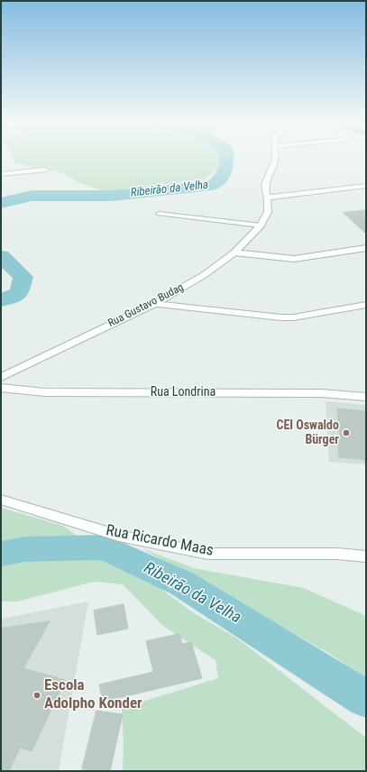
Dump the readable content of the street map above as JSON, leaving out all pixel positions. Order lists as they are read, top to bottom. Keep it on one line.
{"streets":{"street":["Rua Gustavo Budag","Rua Londrina","Rua Ricardo Maas"]},"water":["Ribeirão da Velha"],"places":["CEI Oswaldo Bürger","Escola Adolpho Konder"]}
